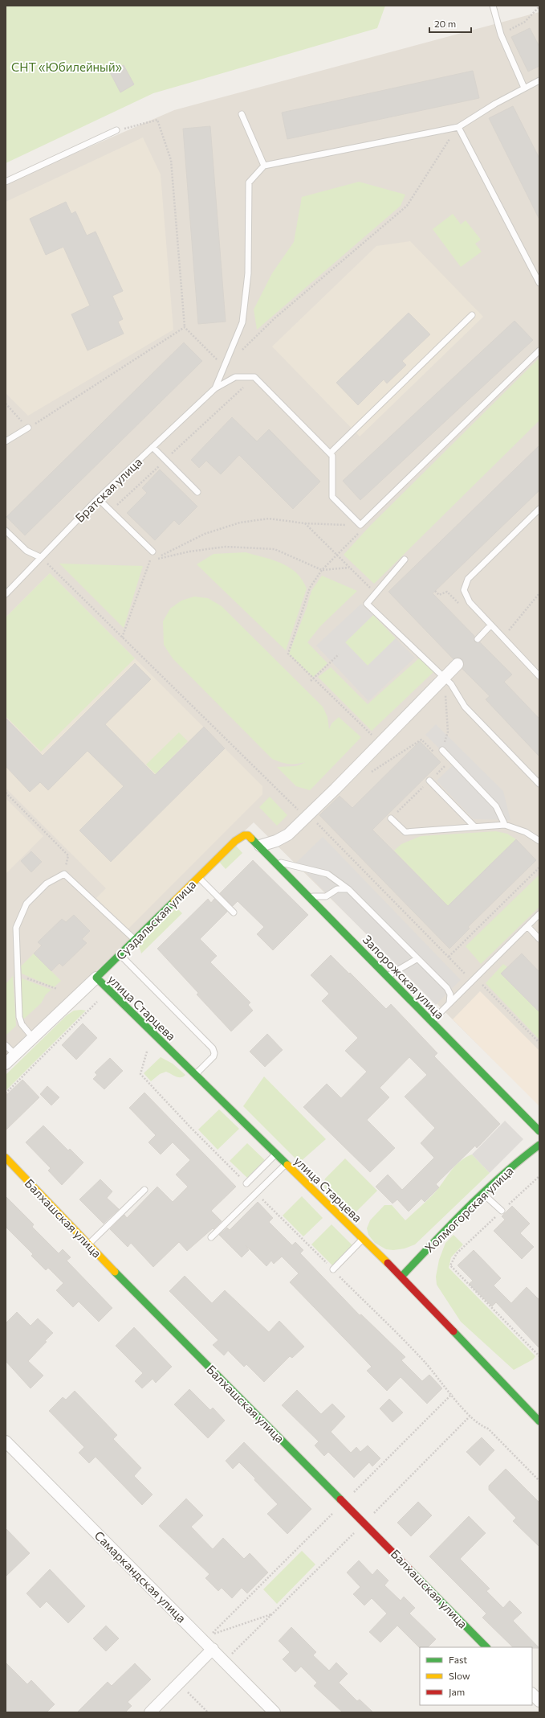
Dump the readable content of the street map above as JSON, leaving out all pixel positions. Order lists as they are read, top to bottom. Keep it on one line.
{"streets":{"street":["Суздальская улица","Запорожская улица","улица Старцева","Холмогорская улица","Балхашская улица","Самаркандская улица"],"lane":["Братская улица"]},"crossings":[["Суздальская улица","Запорожская улица"],["Суздальская улица","улица Старцева"],["улица Старцева","Холмогорская улица"]],"parks":["СНТ «Юбилейный»"],"legend":["Fast","Slow","Jam"],"scale_bar":"20 m"}
